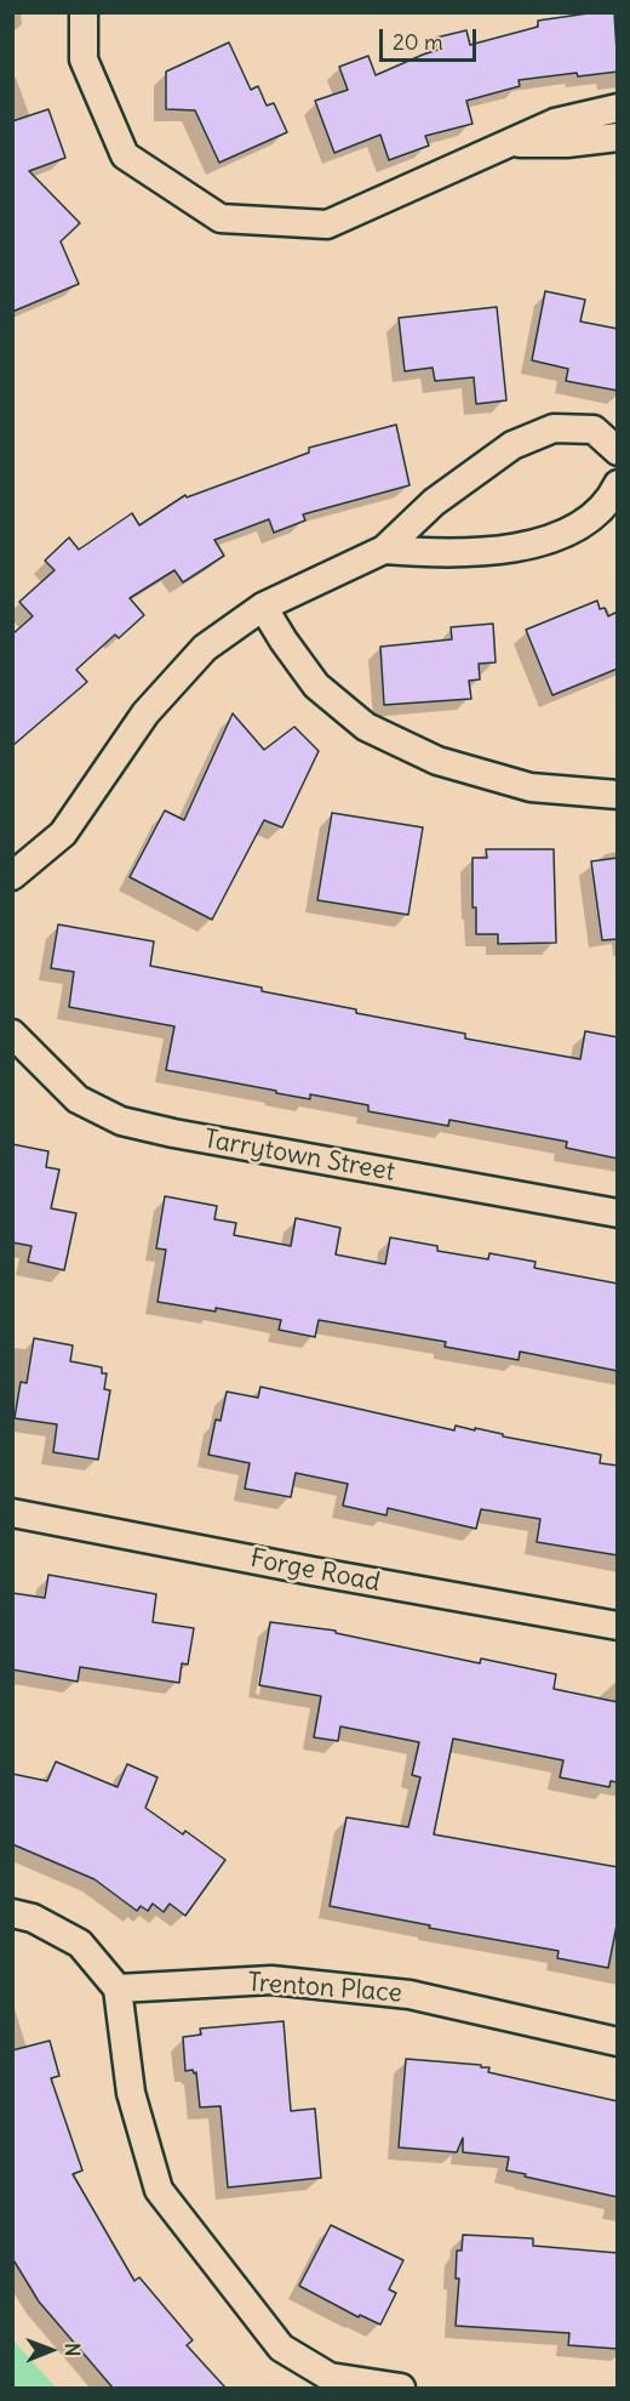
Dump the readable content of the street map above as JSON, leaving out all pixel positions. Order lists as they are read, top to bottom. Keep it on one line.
{"streets":{"street":["Tarrytown Street","Forge Road","Trenton Place"]},"scale_bar":"20 m","north":"right"}
